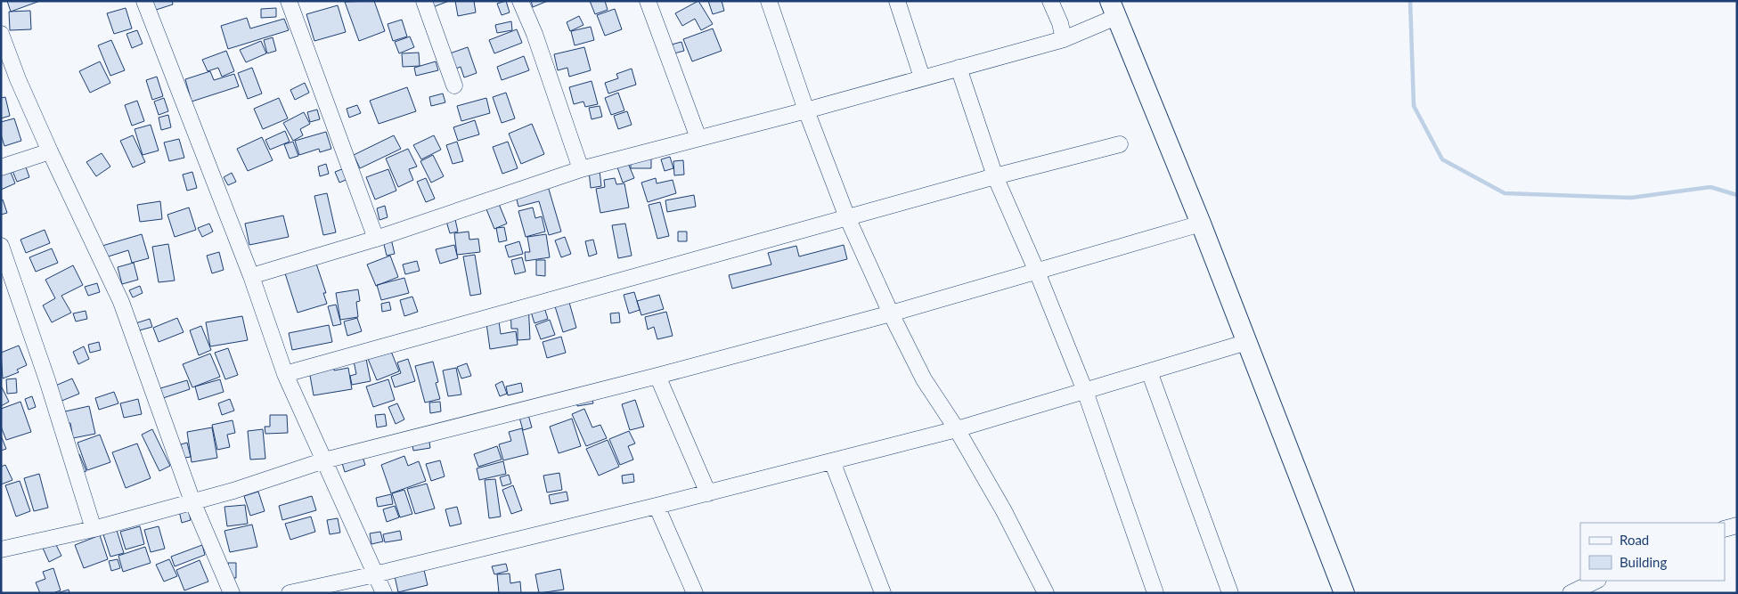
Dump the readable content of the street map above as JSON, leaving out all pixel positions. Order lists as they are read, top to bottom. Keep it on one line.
{"legend":["Road","Building"]}
